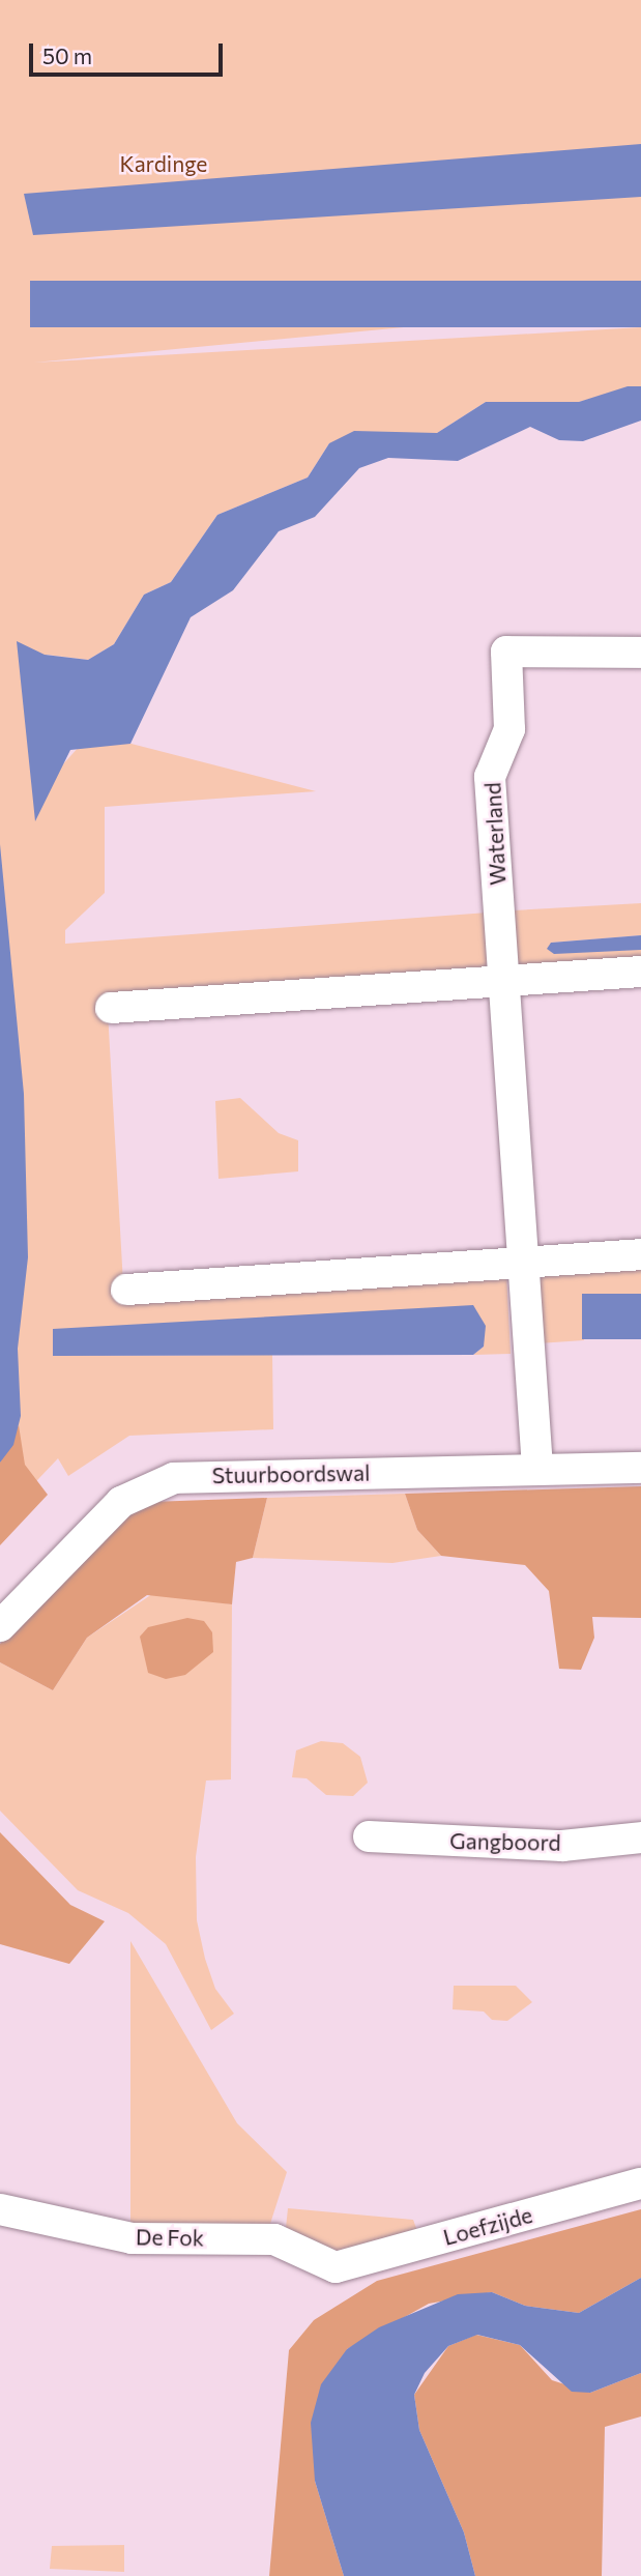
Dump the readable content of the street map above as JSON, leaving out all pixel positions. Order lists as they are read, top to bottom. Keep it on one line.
{"streets":{"street":["Waterland","Stuurboordswal","Gangboord","Loefzijde","De Fok"]},"crossings":[["Waterland","Stuurboordswal"],["Loefzijde","De Fok"]],"parks":["Kardinge"],"scale_bar":"50 m"}
